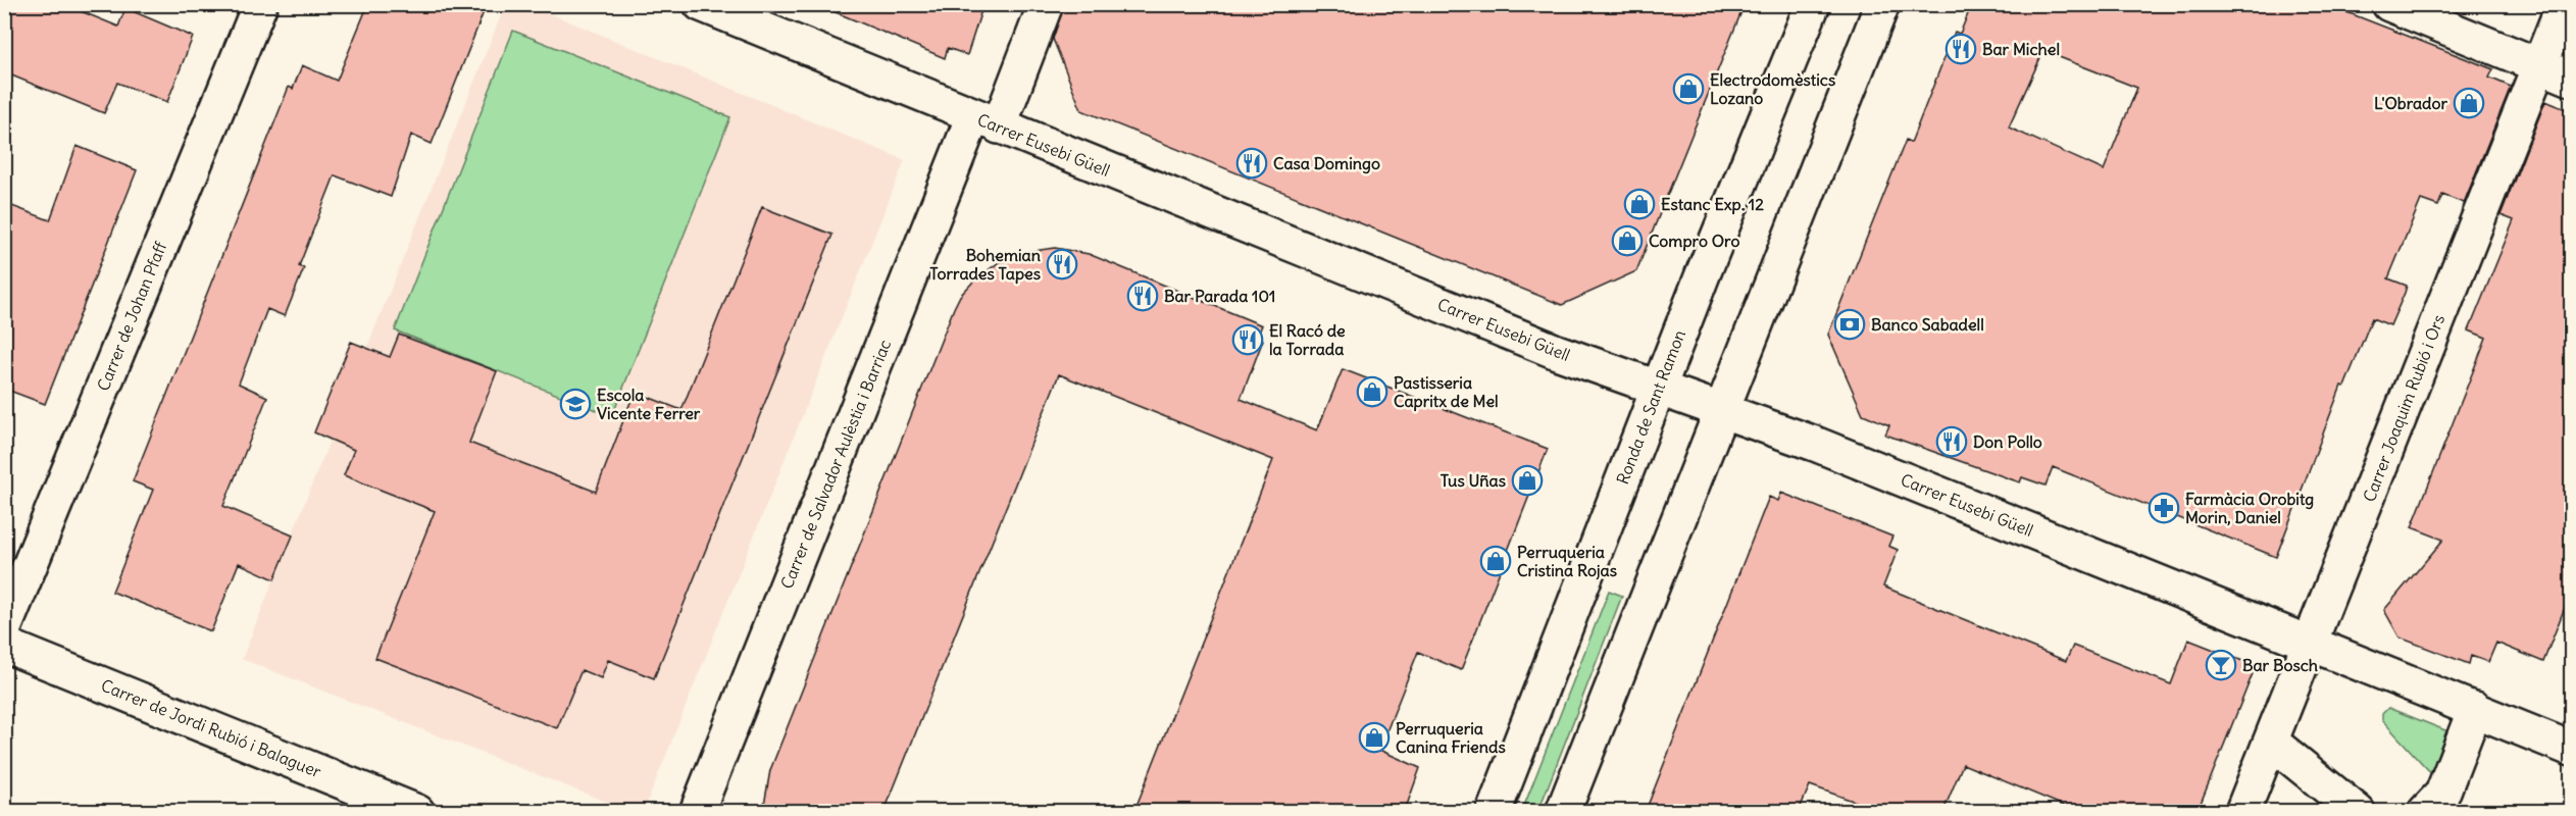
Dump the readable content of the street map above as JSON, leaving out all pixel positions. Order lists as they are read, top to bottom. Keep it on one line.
{"streets":{"street":["Carrer Eusebi Güell","Carrer de Johan Pfaff","Ronda de Sant Ramon","Carrer Joaquim Rubió i Ors","Carrer de Salvador Aulèstia i Barriac","Carrer de Jordi Rubió i Balaguer"]},"crossings":[["Carrer Eusebi Güell","Ronda de Sant Ramon"],["Carrer Eusebi Güell","Carrer Joaquim Rubió i Ors"],["Carrer Eusebi Güell","Carrer de Salvador Aulèstia i Barriac"]],"places":{"restaurant":["Bar Michel","Casa Domingo","Bohemian Torrades Tapes","Bar Parada 101","El Racó de la Torrada","Don Pollo"],"shop":["Electrodomèstics Lozano","L'Obrador","Estanc Exp. 12","Compro Oro","Pastisseria Capritx de Mel","Tus Uñas","Perruqueria Cristina Rojas","Perruqueria Canina Friends"],"bank":["Banco Sabadell"],"school or university":["Escola Vicente Ferrer"],"pharmacy":["Farmàcia Orobitg Morin, Daniel"],"bar":["Bar Bosch"]}}
